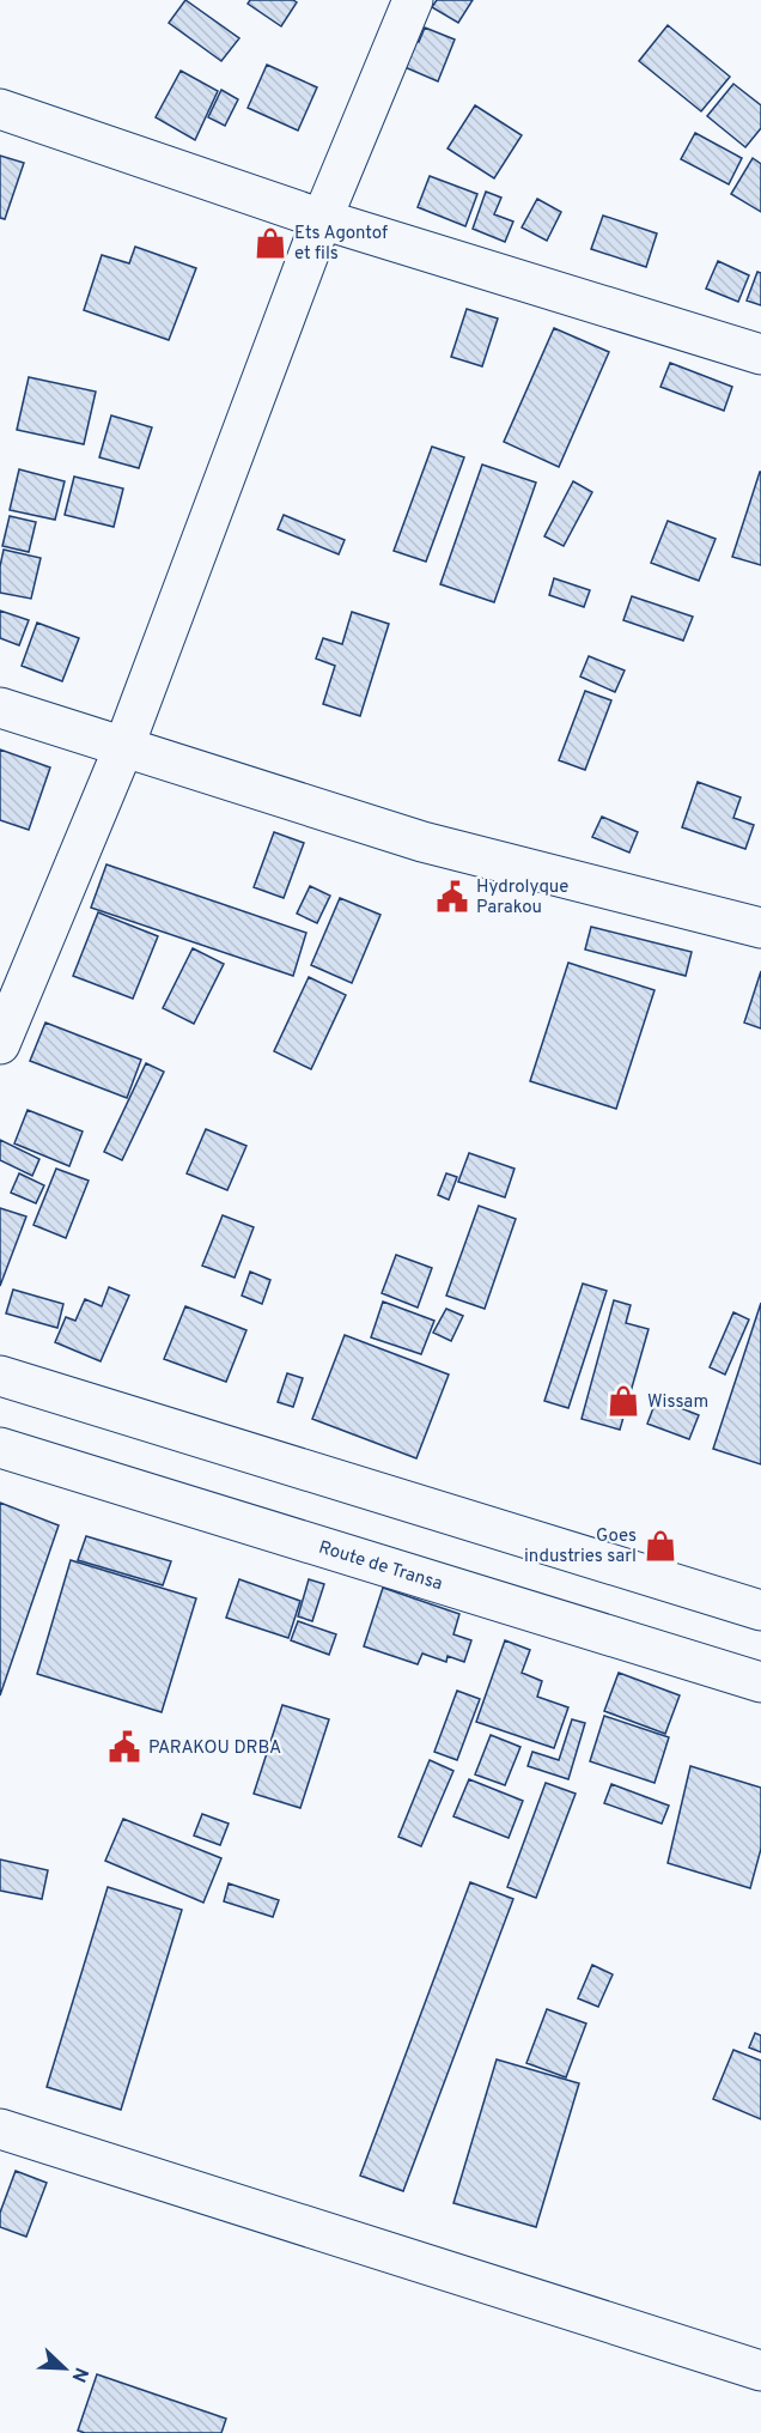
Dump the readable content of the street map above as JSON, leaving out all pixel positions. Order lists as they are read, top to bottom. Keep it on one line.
{"streets":{"street":["Route de Transa"]},"places":{"shop":["Ets Agontof et fils","Wissam","Goes industries sarl"],"public building":["Hydrolyque Parakou","PARAKOU DRBA"]},"north":"bottom right"}
